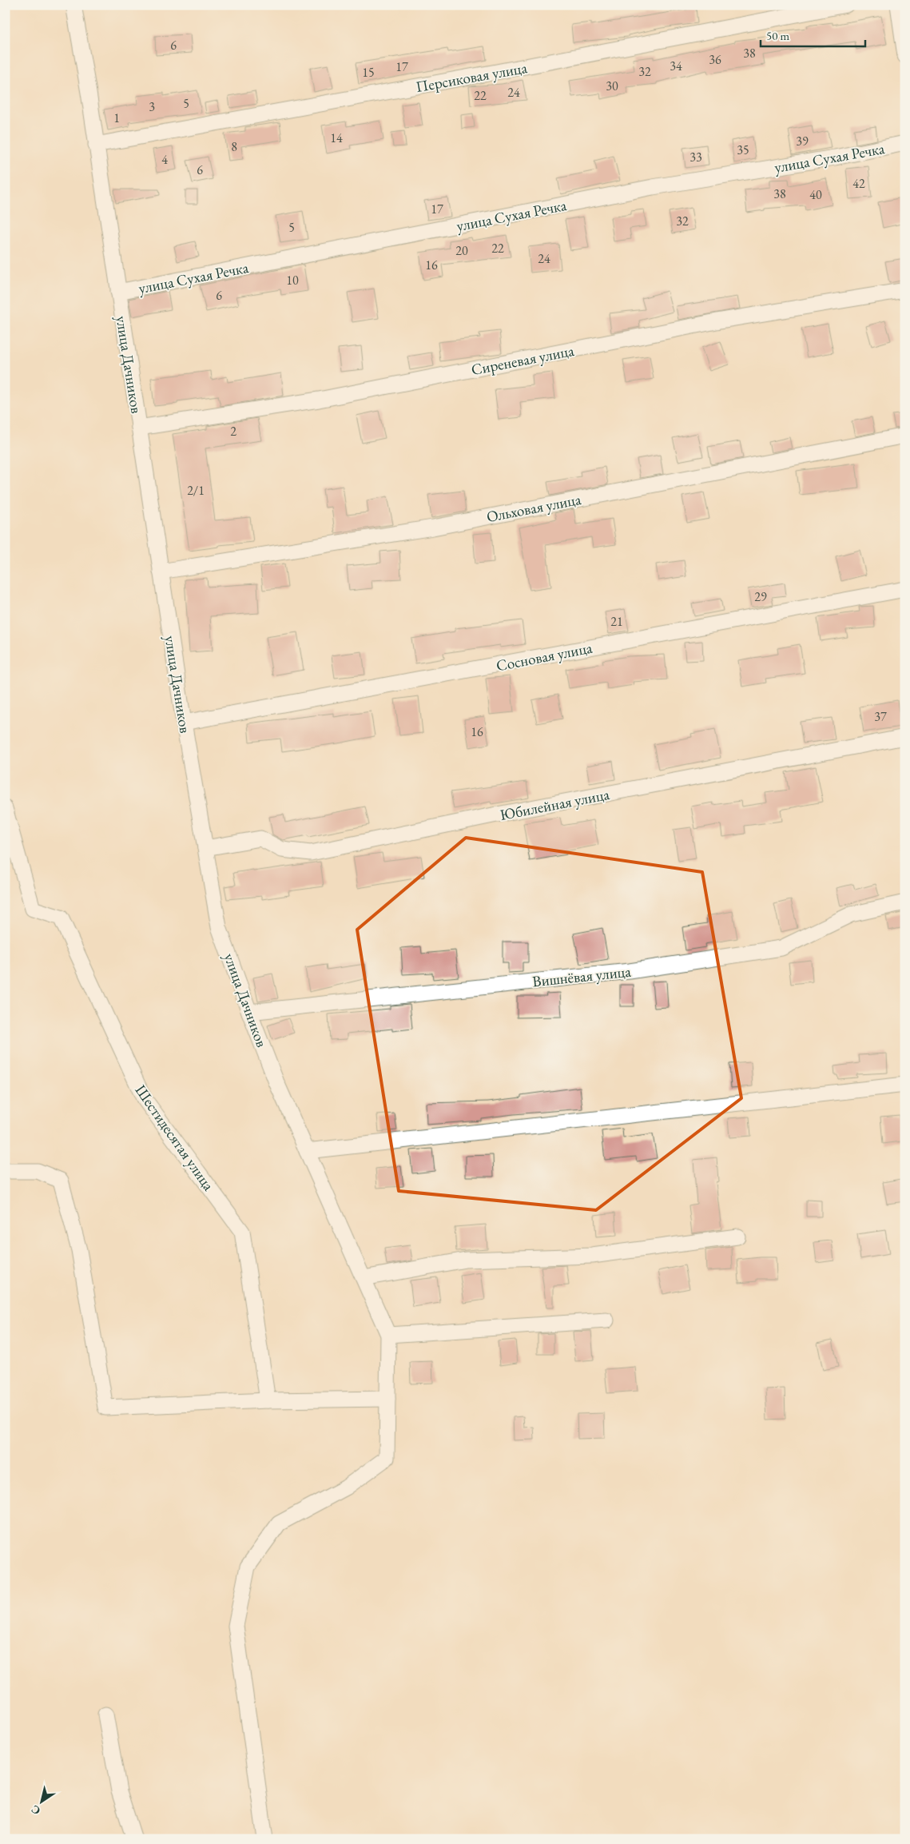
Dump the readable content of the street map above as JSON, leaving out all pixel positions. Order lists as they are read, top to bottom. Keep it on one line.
{"streets":{"street":["Персиковая улица","улица Сухая Речка","Сиреневая улица","улица Дачников","Ольховая улица","Сосновая улица","Юбилейная улица","Вишнёвая улица","Шестидесятая улица"]},"crossings":[["Персиковая улица","улица Дачников"],["улица Сухая Речка","улица Дачников"],["Сиреневая улица","улица Дачников"],["улица Дачников","Ольховая улица"],["улица Дачников","Сосновая улица"],["улица Дачников","Юбилейная улица"],["улица Дачников","Вишнёвая улица"]],"house_numbers":["6","38","36","34","17","32","15","30","24","22","5","3","1","14","39","8","35","33","4","6","42","38","40","17","32","5","22","20","24","16","10","6","2","2/1","29","21","37","16"],"scale_bar":"50 m","north":"bottom left"}
